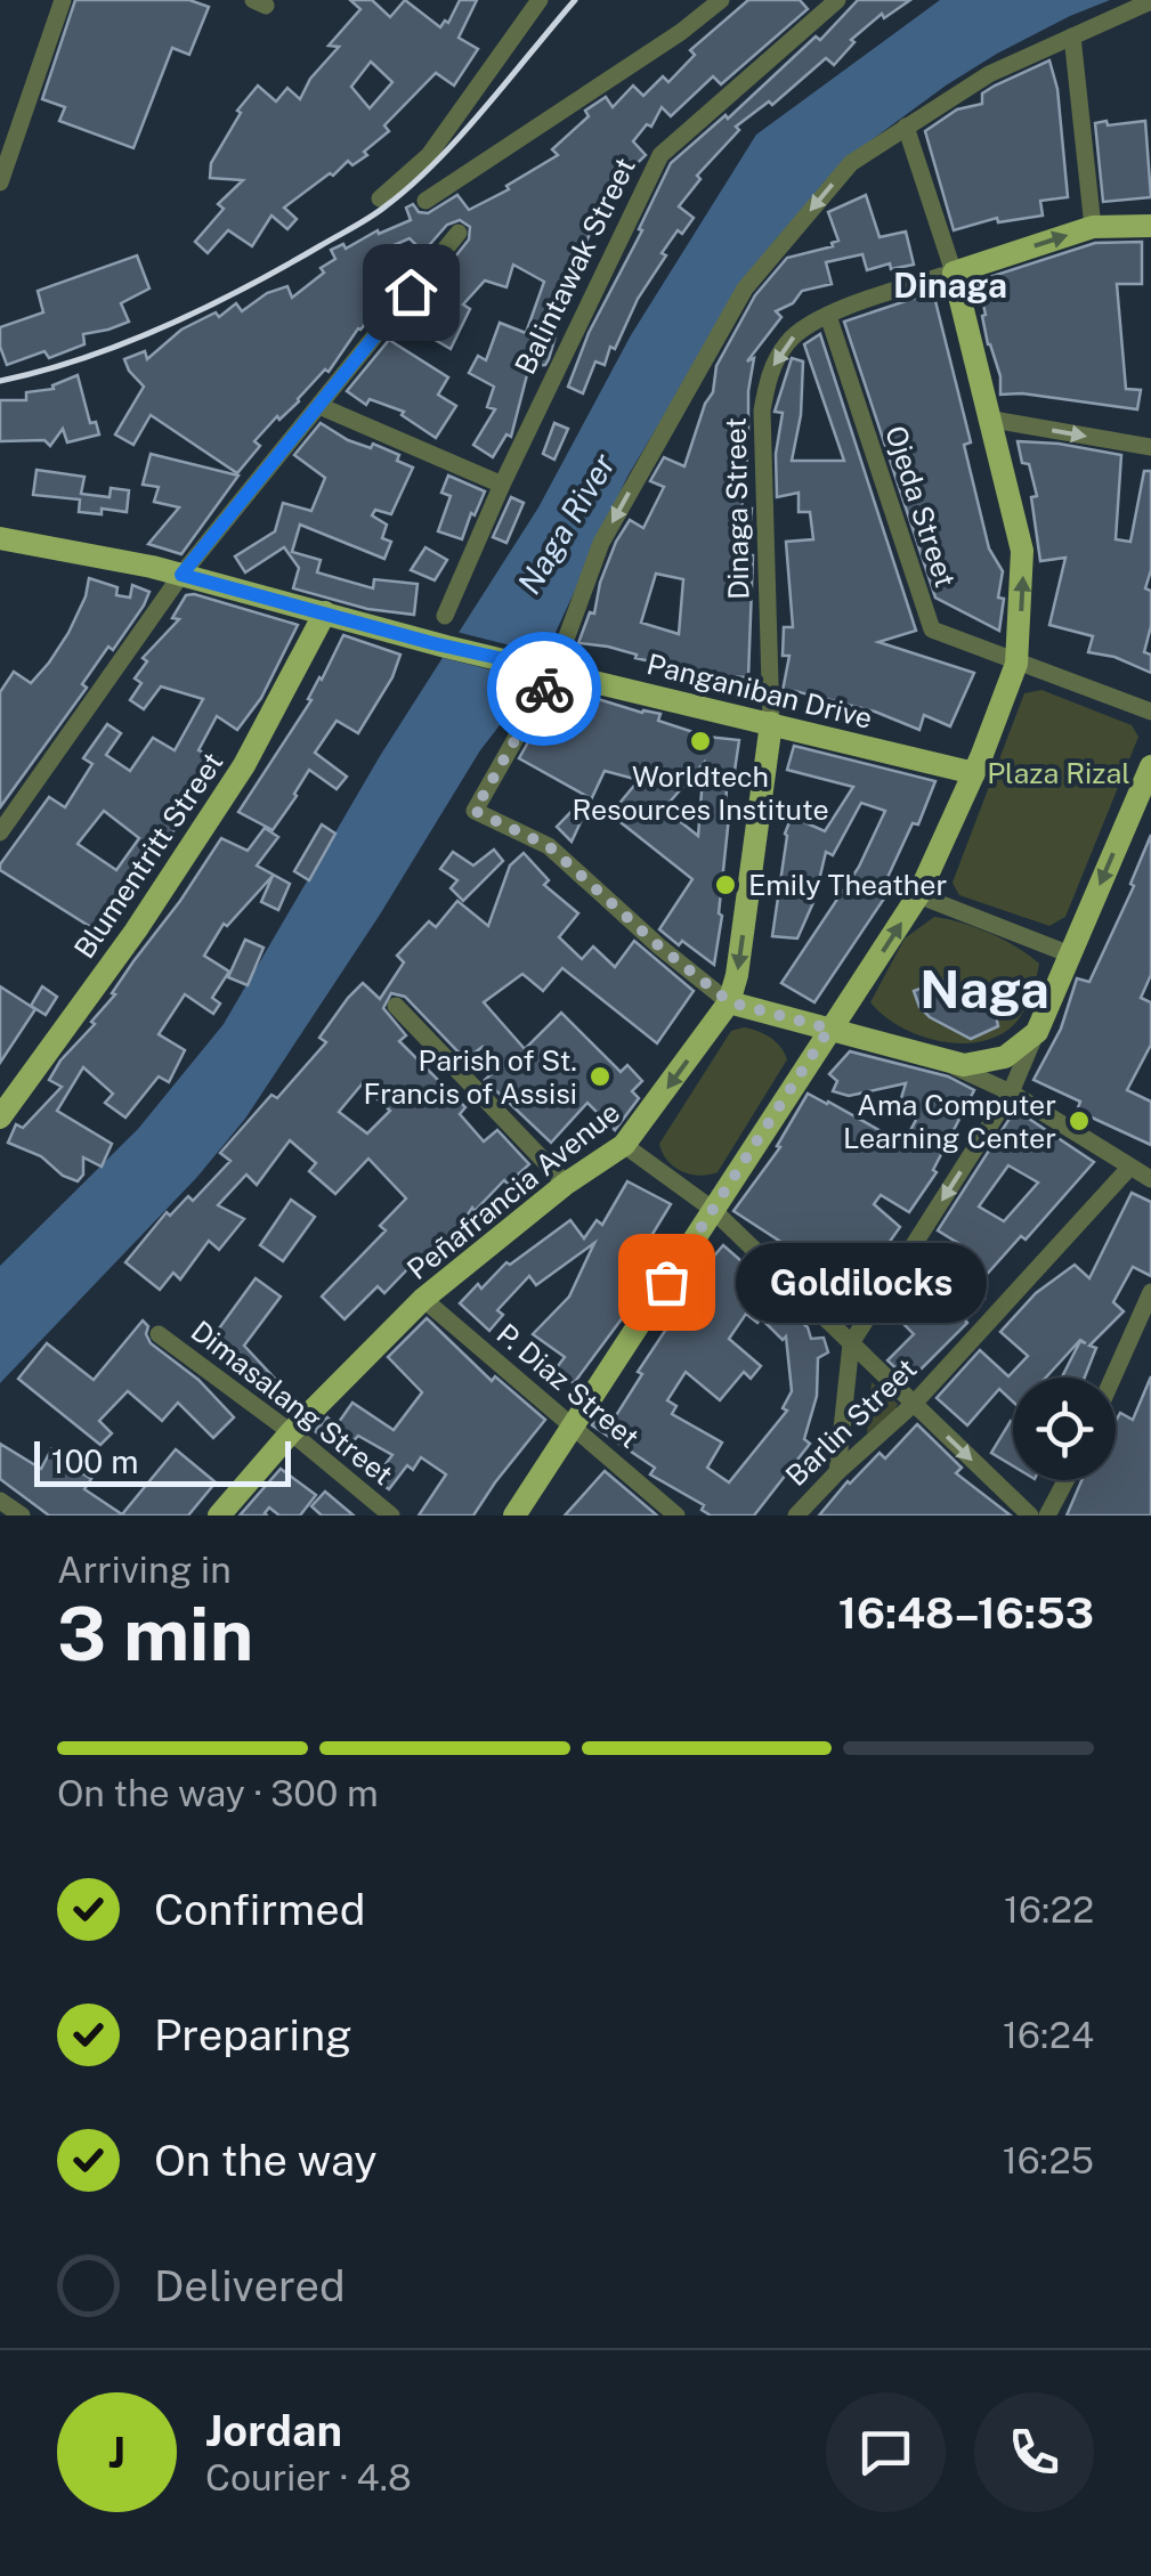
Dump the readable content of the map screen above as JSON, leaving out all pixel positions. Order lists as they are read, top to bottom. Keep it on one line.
{"streets":{"main road":["Panganiban Drive","Blumentritt Street","Peñafrancia Avenue"],"street":["Balintawak Street","Ojeda Street","Dinaga Street","P. Diaz Street","Dimasalang Street","Barlin Street"]},"crossings":[["Ojeda Street","Dinaga Street"],["Dinaga Street","Panganiban Drive"],["Dinaga Street","Peñafrancia Avenue"],["Panganiban Drive","Blumentritt Street"],["Panganiban Drive","Peñafrancia Avenue"],["Peñafrancia Avenue","P. Diaz Street"],["Peñafrancia Avenue","Dimasalang Street"]],"one_way":["Dinaga Street"],"districts":["Dinaga","Naga"],"water":["Naga River"],"parks":["Plaza Rizal"],"places":["Worldtech Resources Institute","Emily Theather","Parish of St. Francis of Assisi","Ama Computer Learning Center","Goldilocks"],"scale_bar":"100 m","page":{"bubble":"Goldilocks","scale":"100 m","heading":["3 min","Arriving in","16:48–16:53"],"panel":["Jordan","Courier · 4.8"],"bar":"On the way · 300 m","list":[["Confirmed","16:22"],["Preparing","16:24"],["On the way","16:25"],"Delivered"],"round":"J"}}
